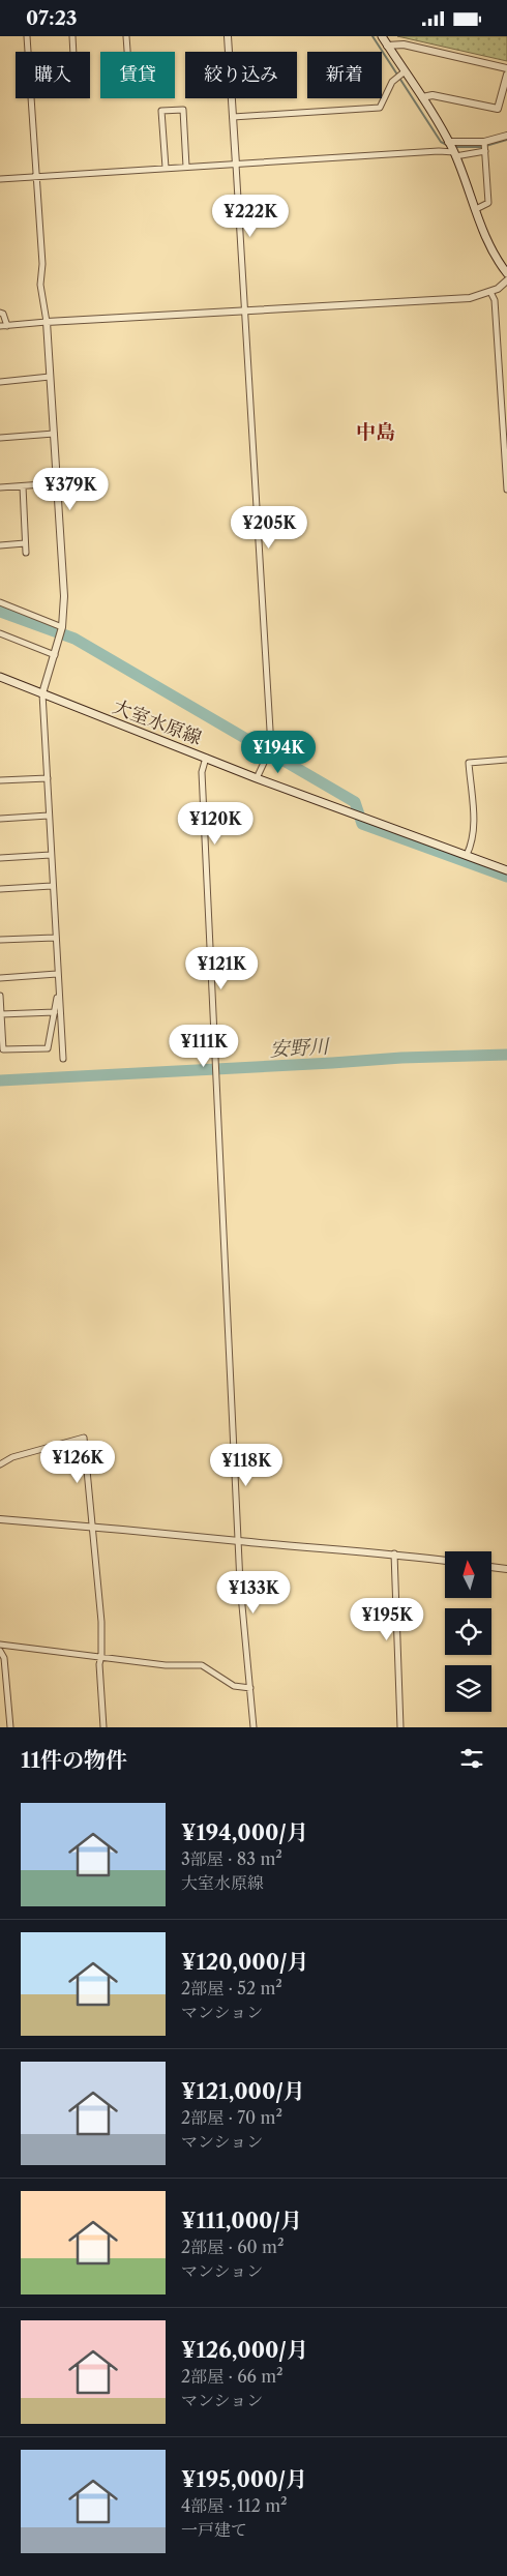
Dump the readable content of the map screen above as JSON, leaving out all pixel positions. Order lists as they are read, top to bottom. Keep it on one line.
{"streets":{"main road":["大室水原線"]},"districts":["中島"],"water":["安野川"],"north":"top","page":{"status":"07:23","chip":["購入","賃貸","絞り込み","新着"],"price":["¥222K","¥379K","¥205K","¥194K","¥120K","¥121K","¥111K","¥126K","¥118K","¥133K","¥195K"],"heading":"11件の物件","list":[{"name":"¥194,000/月","note":"3部屋 · 83 m² · 大室水原線"},{"name":"¥120,000/月","note":"2部屋 · 52 m² · マンション"},{"name":"¥121,000/月","note":"2部屋 · 70 m² · マンション"},{"name":"¥111,000/月","note":"2部屋 · 60 m² · マンション"},{"name":"¥126,000/月","note":"2部屋 · 66 m² · マンション"},{"name":"¥195,000/月","note":"4部屋 · 112 m² · 一戸建て"}]}}
